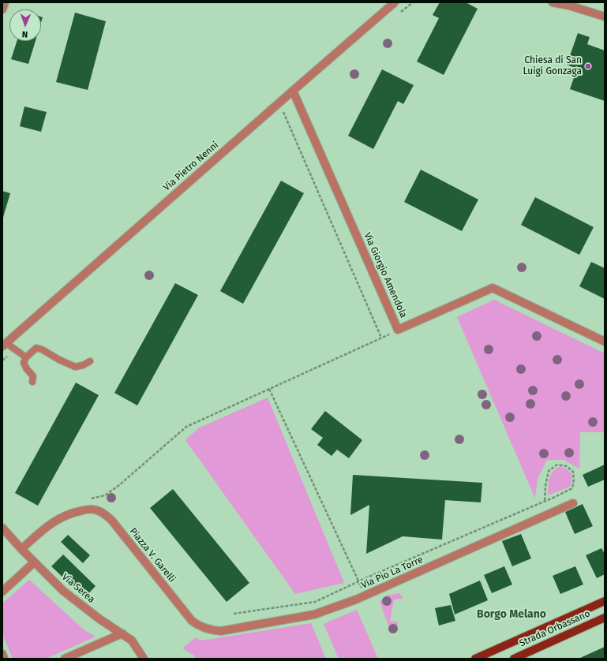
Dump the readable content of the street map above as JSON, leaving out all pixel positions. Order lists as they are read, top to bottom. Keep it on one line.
{"streets":{"main road":["Strada Orbassano"],"street":["Via Pietro Nenni","Via Giorgio Amendola","Piazza V. Garelli","Via Pio La Torre","Via Serea"]},"crossings":[["Via Pietro Nenni","Via Giorgio Amendola"],["Piazza V. Garelli","Via Pio La Torre"],["Piazza V. Garelli","Via Serea"]],"districts":["Borgo Melano"],"places":["Chiesa di San Luigi Gonzaga"],"north":"bottom"}
